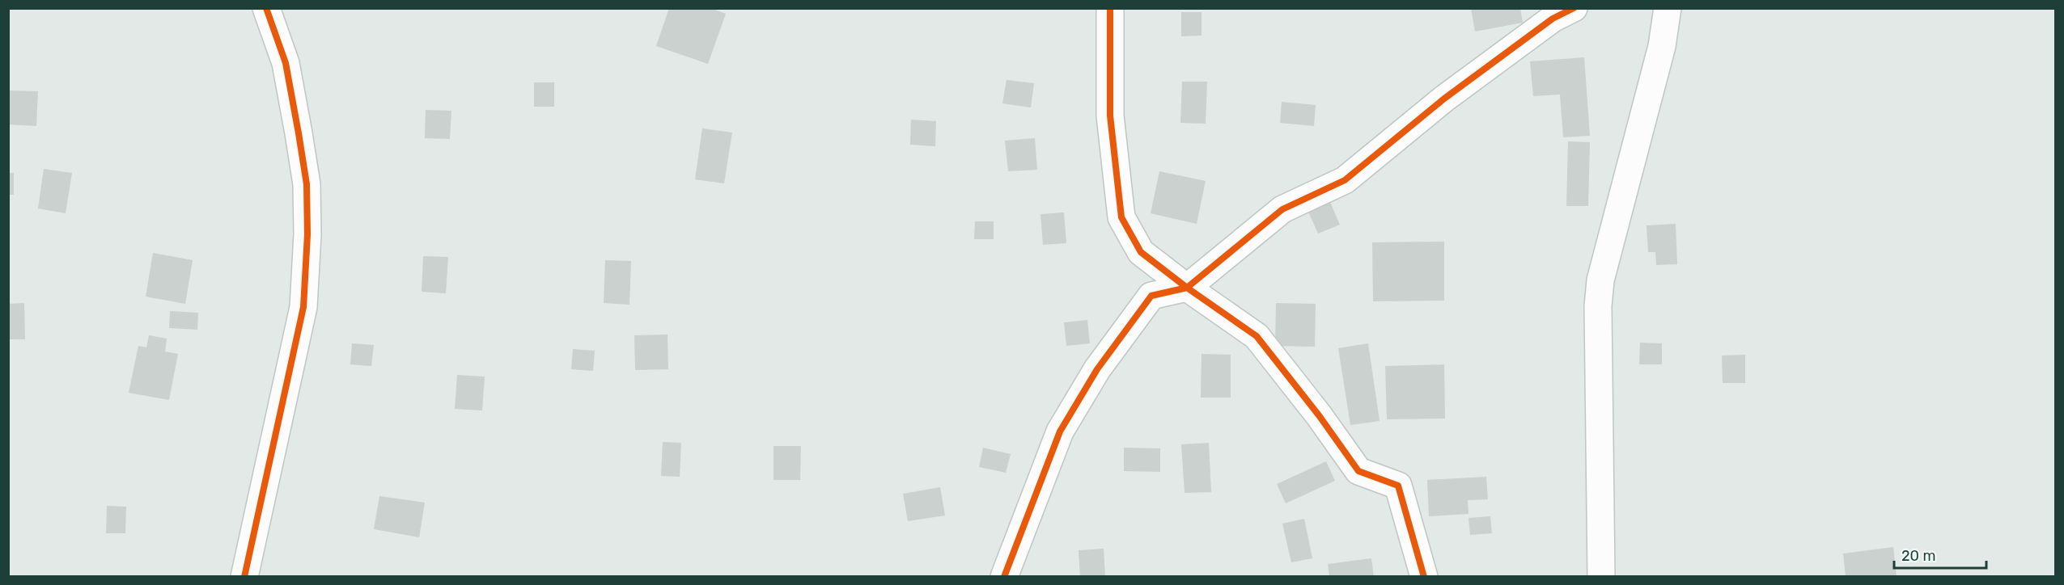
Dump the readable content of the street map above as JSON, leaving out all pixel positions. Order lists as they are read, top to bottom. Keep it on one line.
{"scale_bar":"20 m"}
